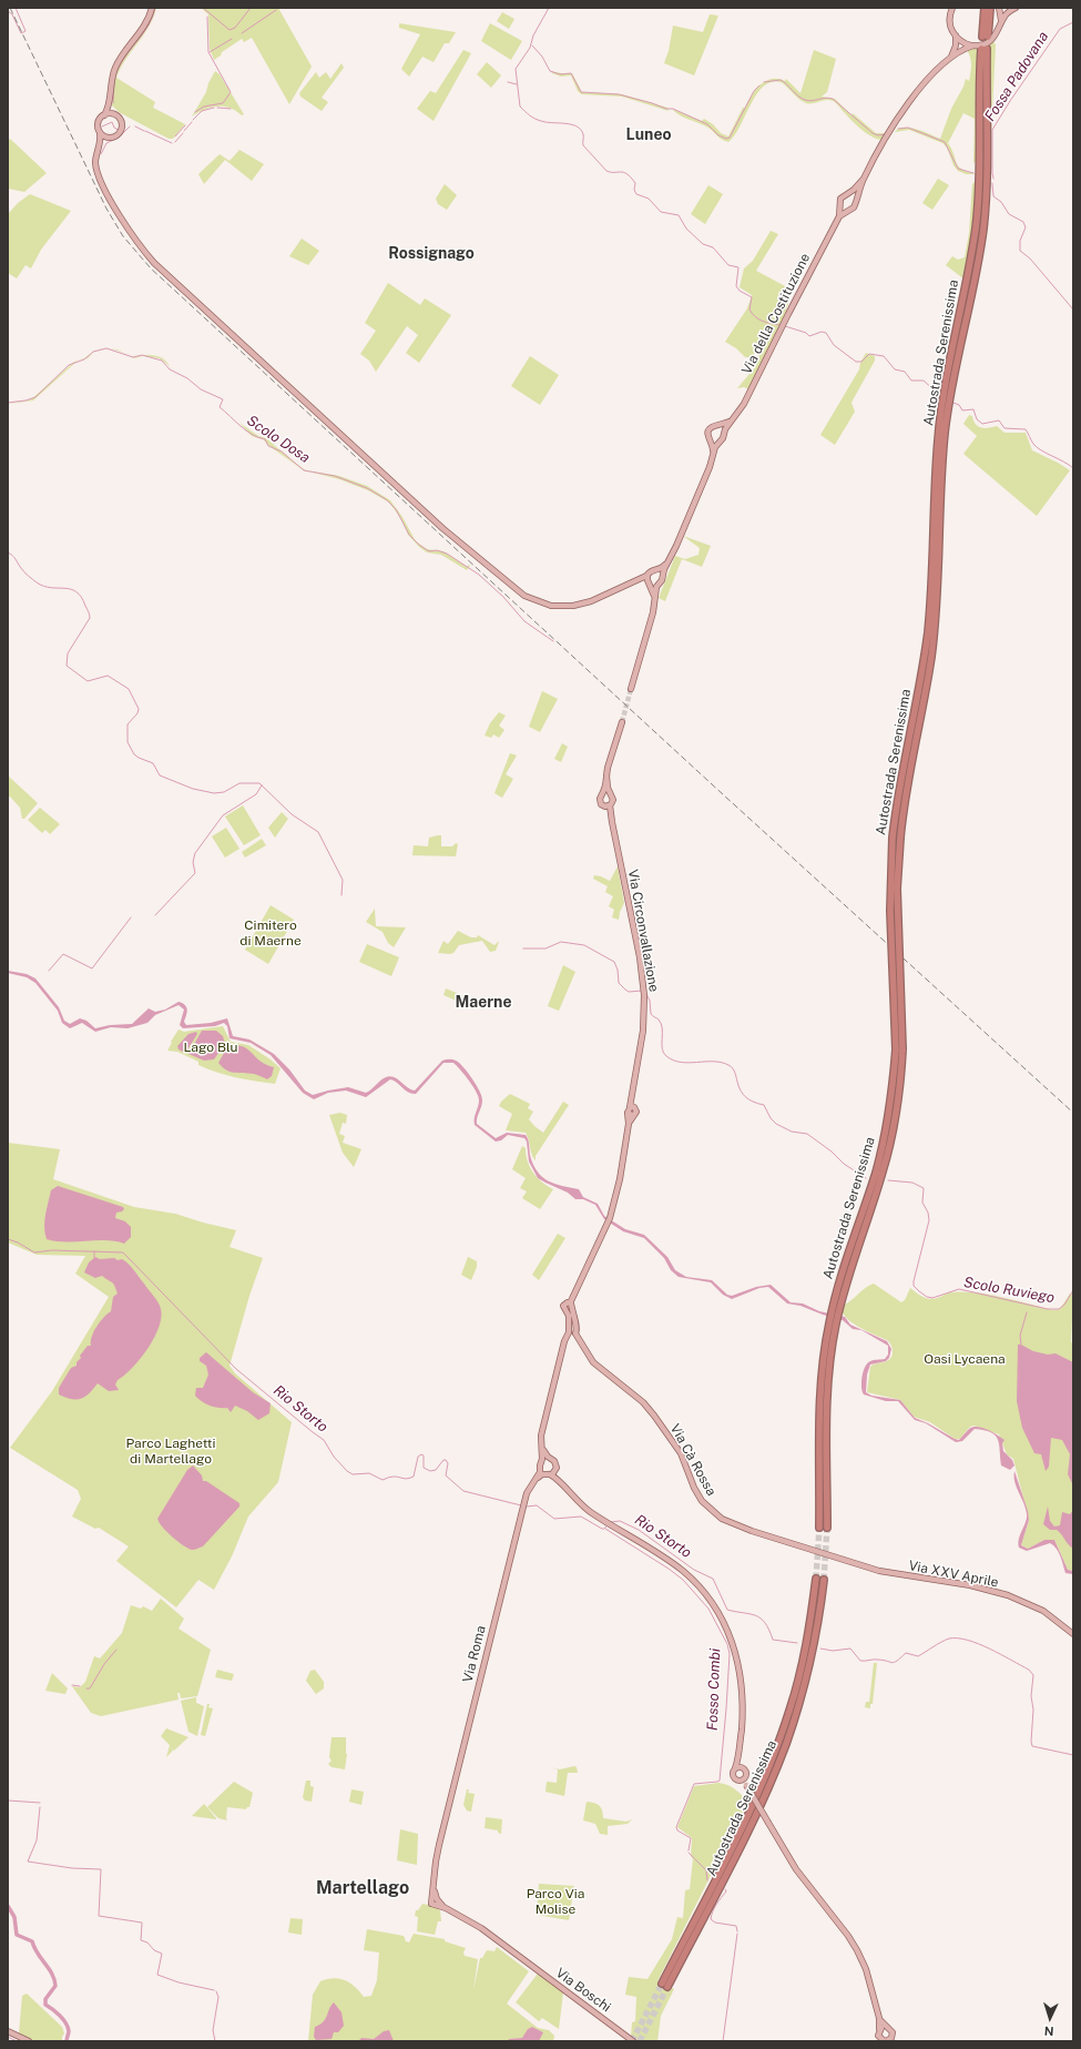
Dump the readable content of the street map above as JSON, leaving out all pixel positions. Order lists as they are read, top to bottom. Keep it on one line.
{"streets":{"highway":["Autostrada Serenissima"],"main road":["Via della Costituzione","Via Circonvallazione","Via Cà Rossa","Via XXV Aprile","Via Roma","Via Boschi"]},"crossings":[["Via Cà Rossa","Via XXV Aprile"]],"districts":["Luneo","Rossignago","Maerne","Martellago"],"water":["Fossa Padovana","Scolo Dosa","Scolo Ruviego","Rio Storto","Fosso Combi"],"parks":["Cimitero di Maerne","Lago Blu","Oasi Lycaena","Parco Laghetti di Martellago","Parco Via Molise"],"north":"bottom"}
